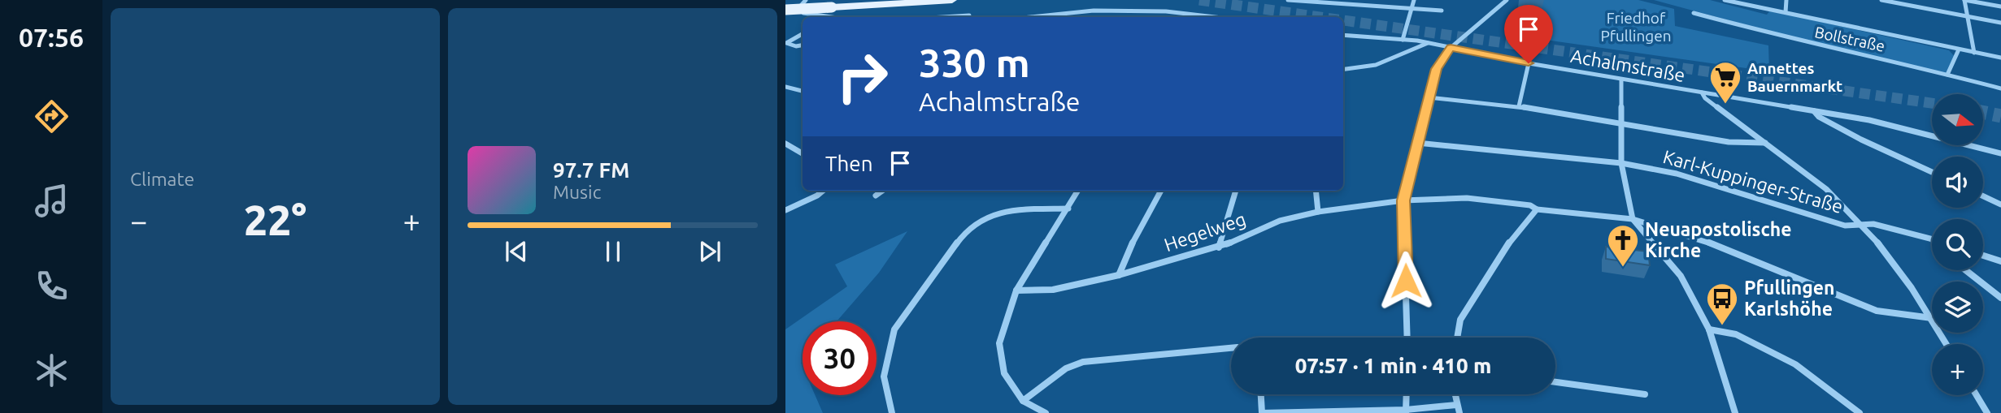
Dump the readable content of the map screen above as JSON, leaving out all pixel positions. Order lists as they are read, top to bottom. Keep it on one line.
{"streets":{"street":["Bollstraße","Achalmstraße","Karl-Kuppinger-Straße","Hegelweg"]},"parks":["Friedhof Pfullingen"],"places":{"supermarket":["Annettes Bauernmarkt"],"church":["Neuapostolische Kirche"],"bus stop":["Pfullingen Karlshöhe"]},"north":"right","page":{"tabs":"07:56","tile":"Climate","turn":["330 m","Achalmstraße"],"map_buttons":"+","then":"Then","song":["97.7 FM","Music"],"heat":["−","22°","+"],"limit":"30","trip":"07:57 · 1 min · 410 m"}}
